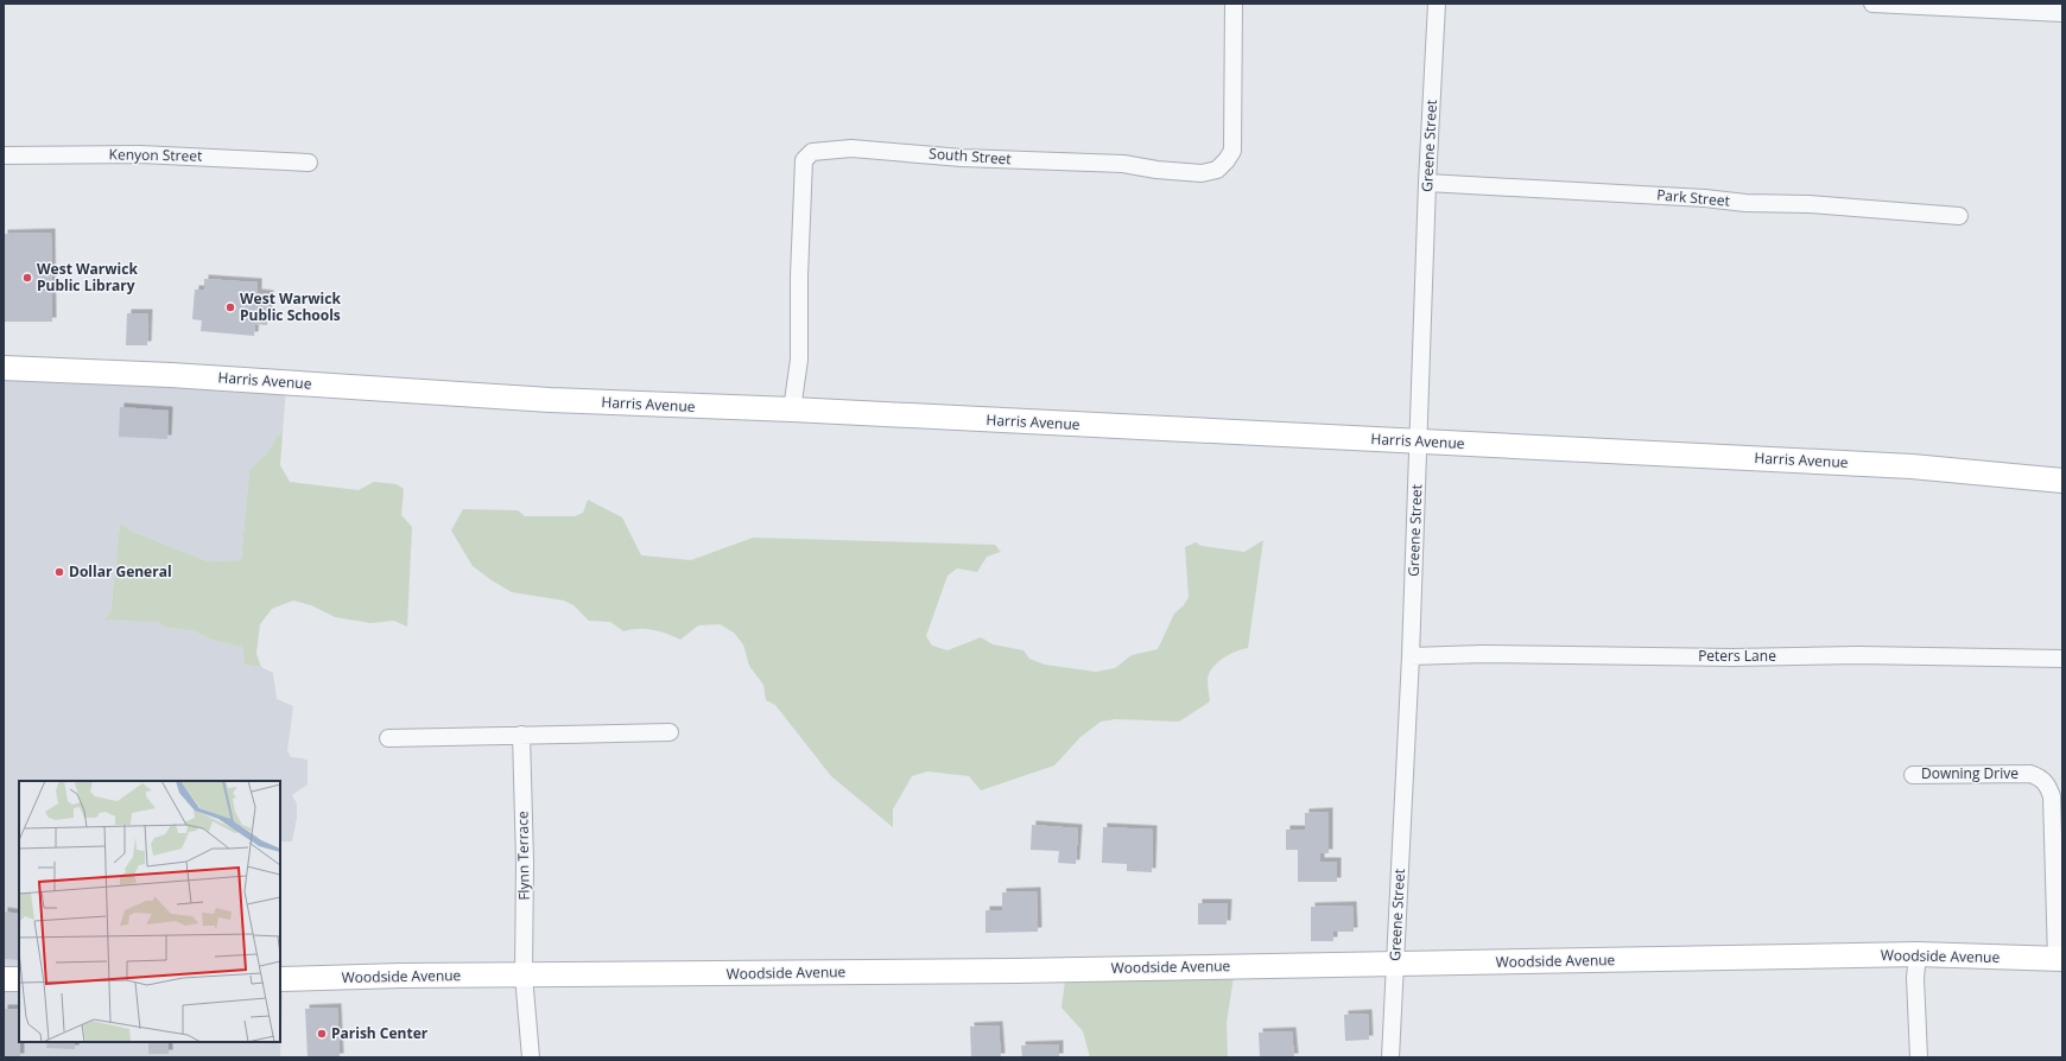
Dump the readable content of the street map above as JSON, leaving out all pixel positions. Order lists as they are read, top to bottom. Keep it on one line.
{"streets":{"street":["Greene Street","Kenyon Street","South Street","Park Street","Harris Avenue","Peters Lane","Downing Drive","Flynn Terrace","Woodside Avenue"]},"crossings":[["Greene Street","Park Street"],["Greene Street","Harris Avenue"],["Greene Street","Peters Lane"],["Greene Street","Woodside Avenue"],["South Street","Harris Avenue"],["Downing Drive","Woodside Avenue"],["Flynn Terrace","Woodside Avenue"]],"places":["West Warwick Public Library","West Warwick Public Schools","Dollar General","Parish Center"]}
